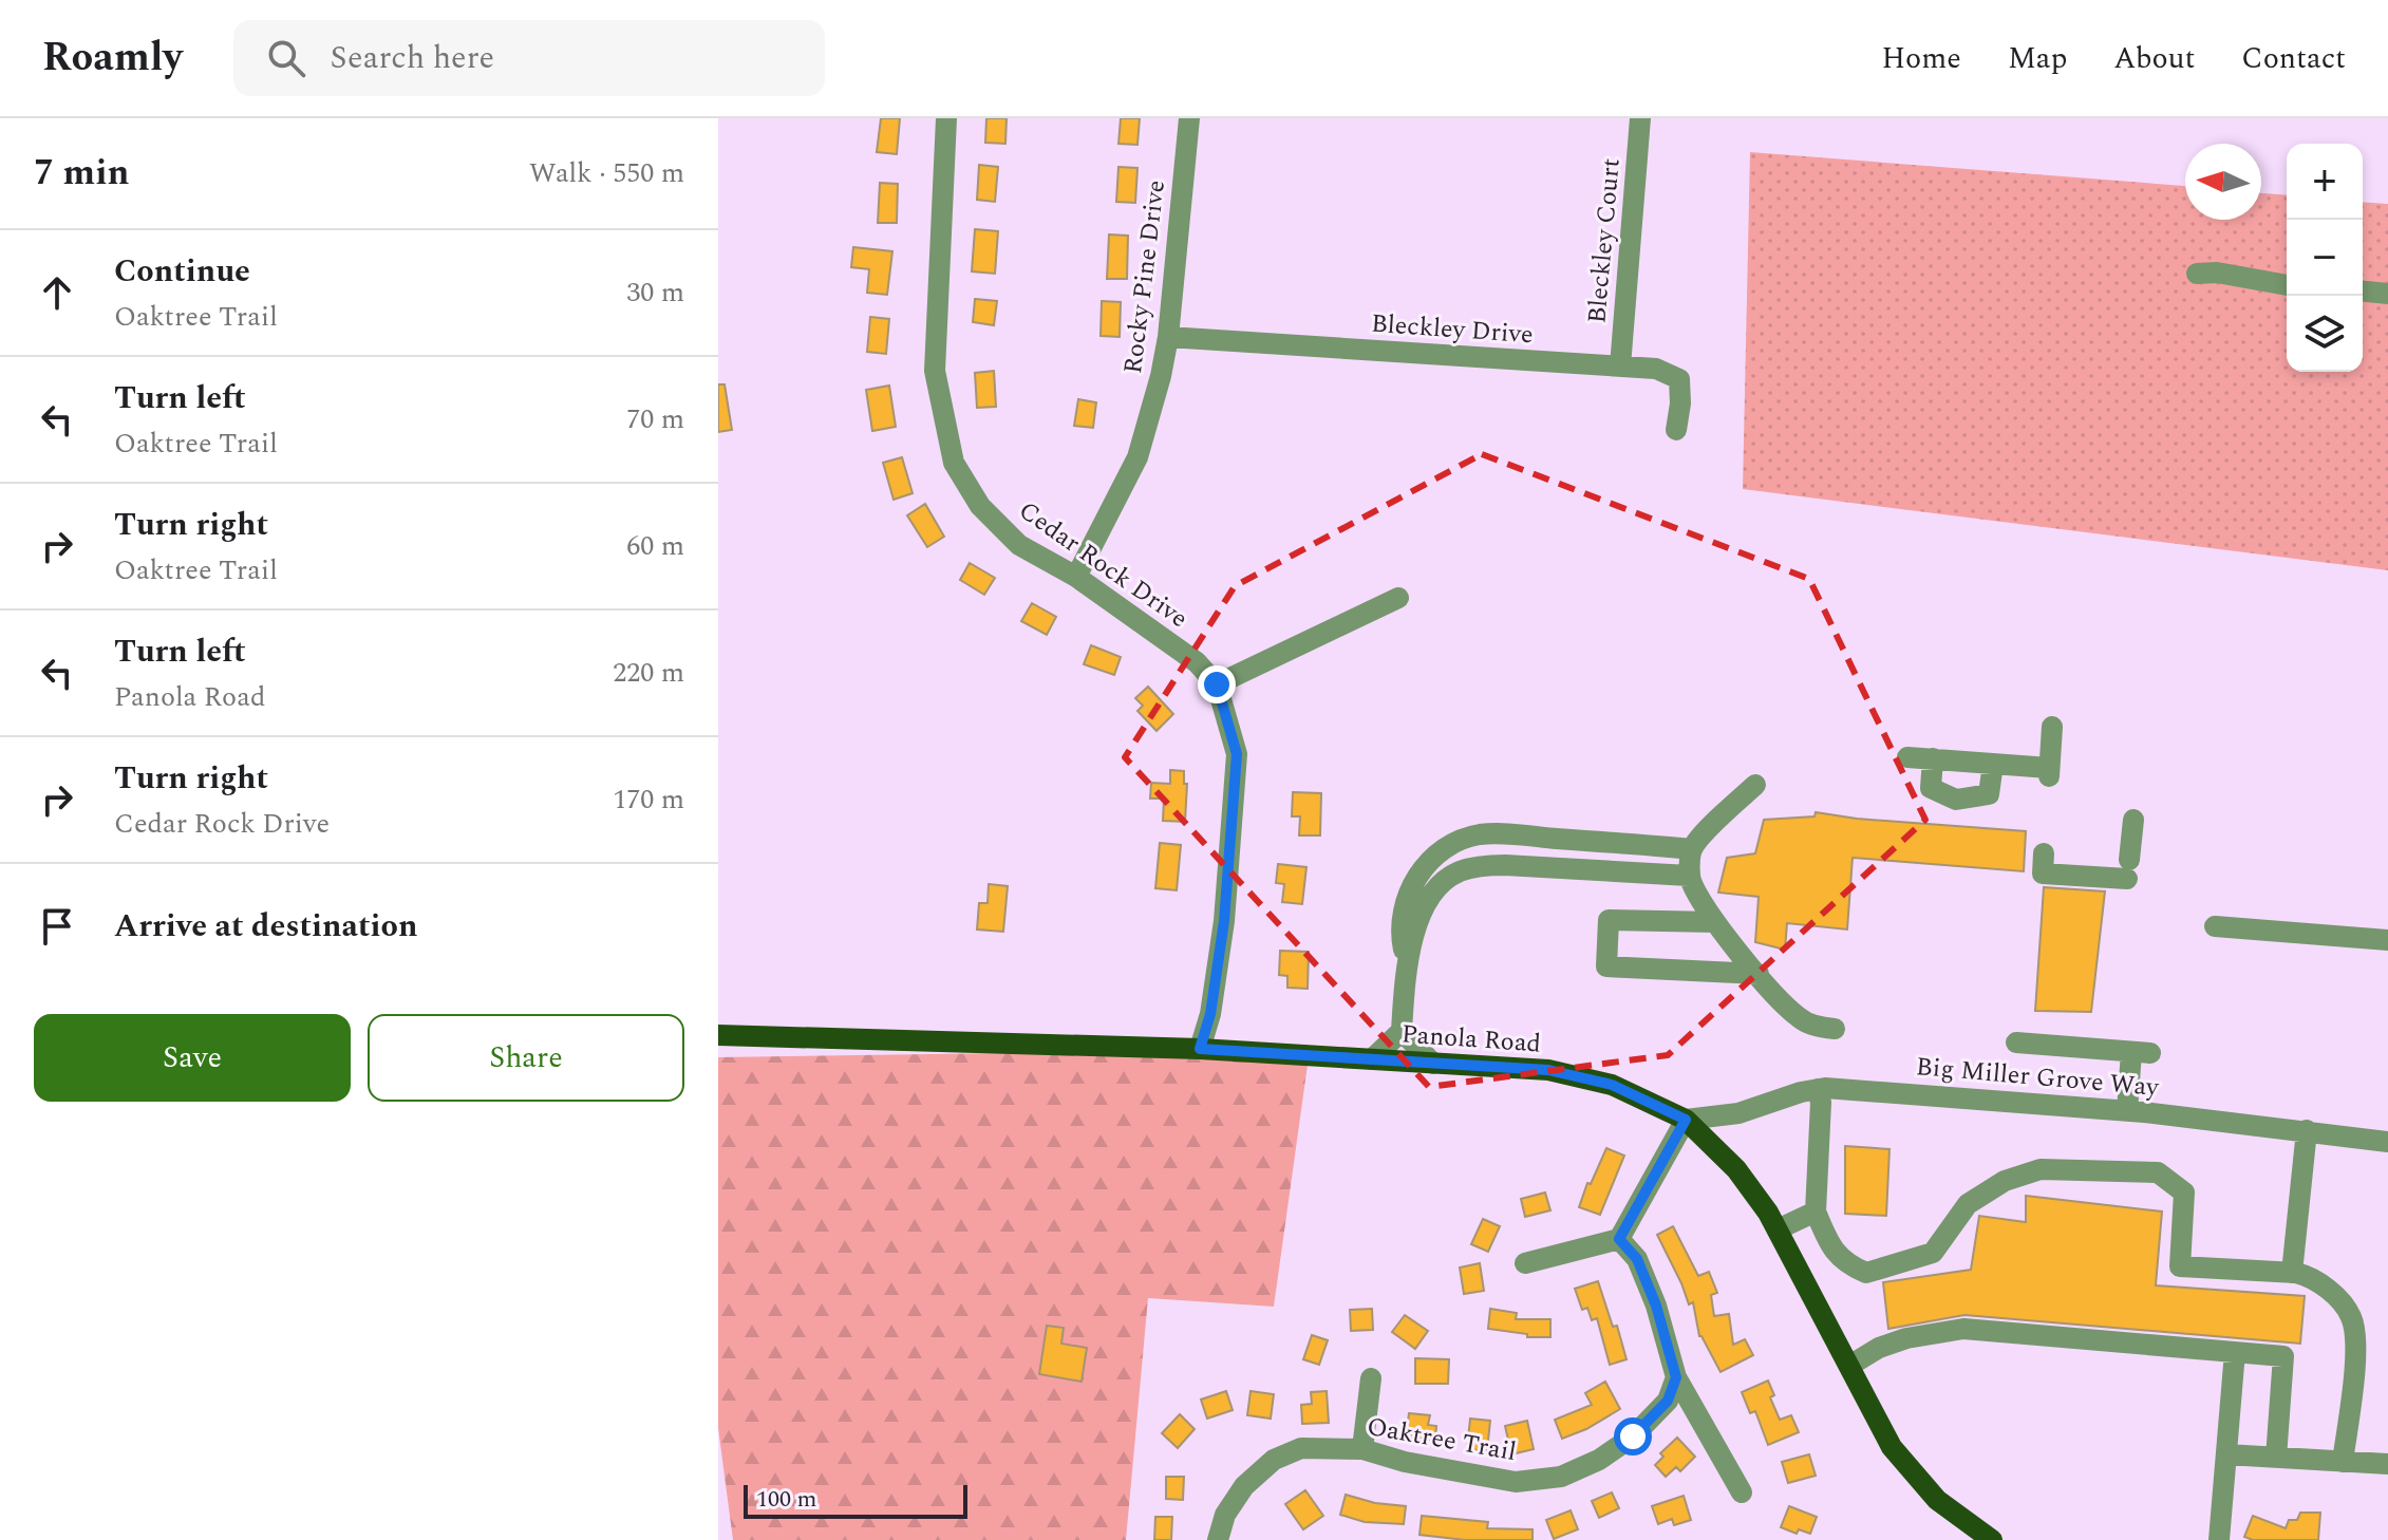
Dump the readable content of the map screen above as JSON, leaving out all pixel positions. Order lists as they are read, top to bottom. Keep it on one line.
{"streets":{"main road":["Panola Road"],"street":["Bleckley Court","Rocky Pine Drive","Bleckley Drive","Cedar Rock Drive","Big Miller Grove Way","Oaktree Trail"]},"crossings":[["Bleckley Court","Bleckley Drive"],["Rocky Pine Drive","Bleckley Drive"],["Rocky Pine Drive","Cedar Rock Drive"],["Cedar Rock Drive","Panola Road"],["Panola Road","Big Miller Grove Way"]],"scale_bar":"100 m","north":"left","page":{"header":"Roamly","search":"Search here","nav":["Home","Map","About","Contact"],"heading":["7 min","Walk · 550 m"],"map_buttons":["+","−"],"list":[["Continue","Oaktree Trail","30 m"],["Turn left","Oaktree Trail","70 m"],["Turn right","Oaktree Trail","60 m"],["Turn left","Panola Road","220 m"],["Turn right","Cedar Rock Drive","170 m"],"Arrive at destination"],"buttons":["Save","Share"],"scale":"100 m"}}
